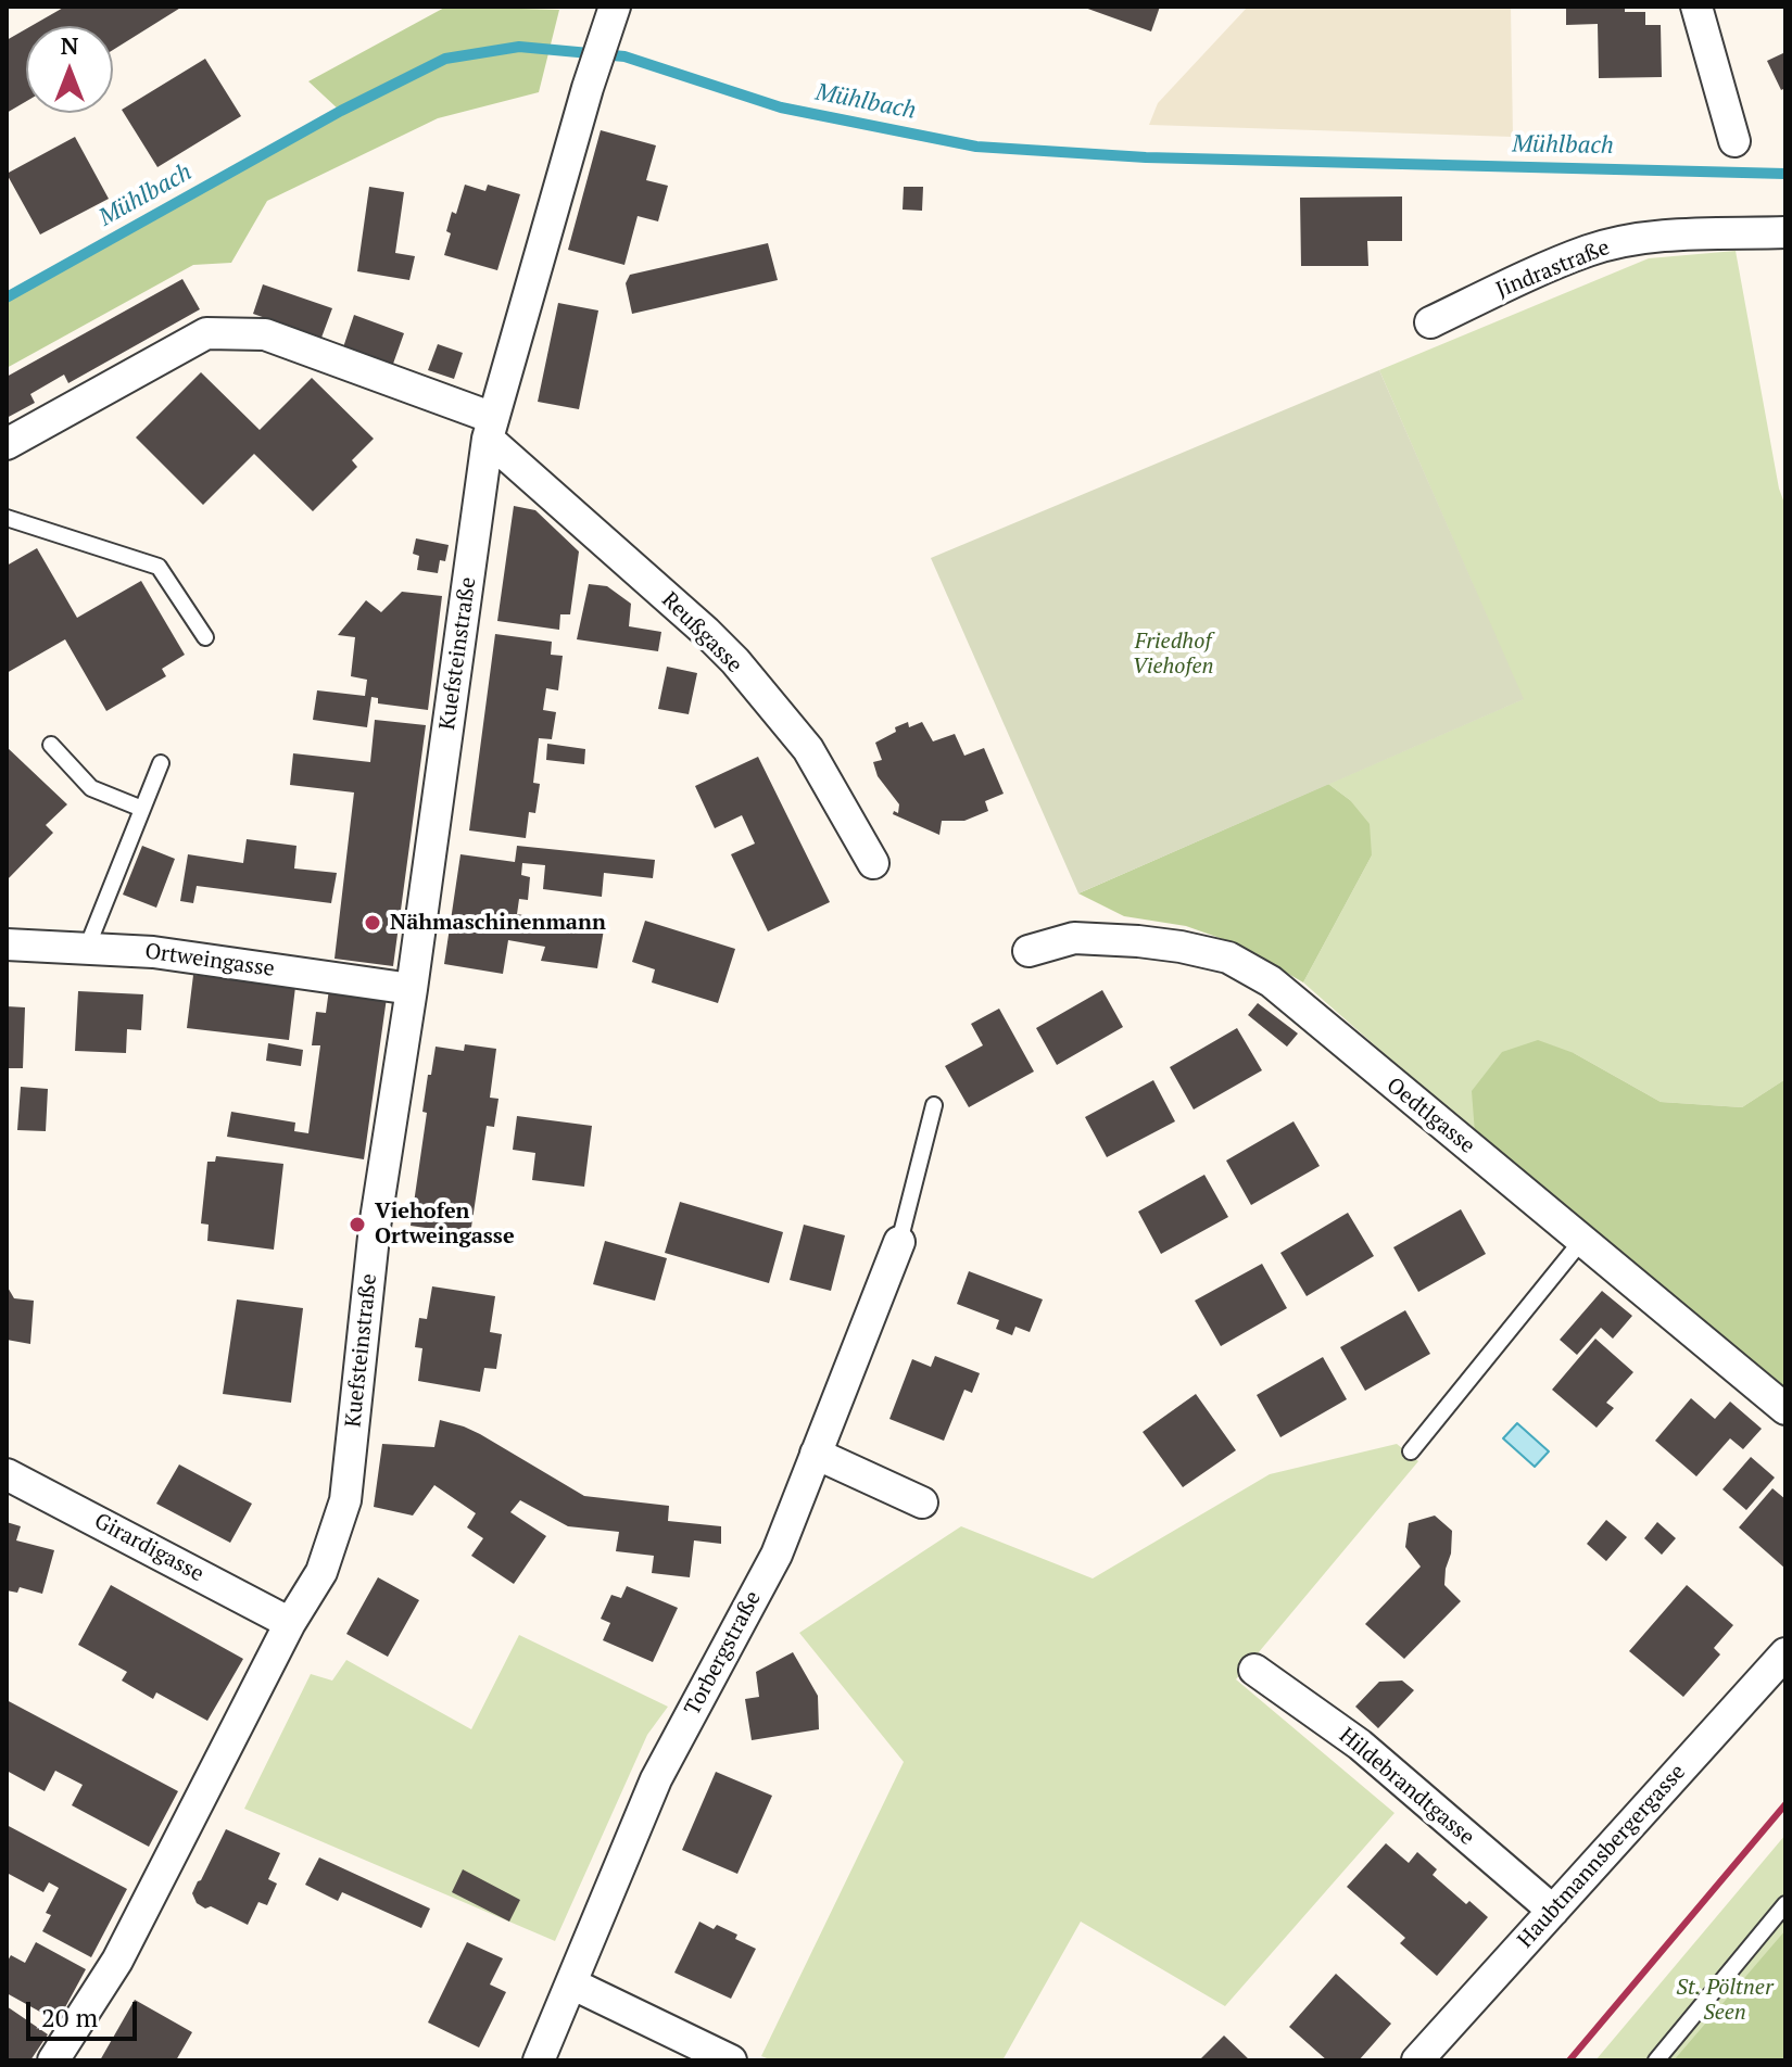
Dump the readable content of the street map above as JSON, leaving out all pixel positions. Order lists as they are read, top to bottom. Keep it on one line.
{"streets":{"street":["Jindrastraße","Reußgasse","Kuefsteinstraße","Ortweingasse","Oedtlgasse","Girardigasse","Torbergstraße","Hildebrandtgasse","Haubtmannsbergergasse"]},"crossings":[["Reußgasse","Kuefsteinstraße"],["Kuefsteinstraße","Ortweingasse"],["Kuefsteinstraße","Girardigasse"],["Hildebrandtgasse","Haubtmannsbergergasse"]],"water":["Mühlbach"],"parks":["Friedhof Viehofen","St. Pöltner Seen"],"places":["Nähmaschinenmann","Viehofen Ortweingasse"],"scale_bar":"20 m","north":"top"}
